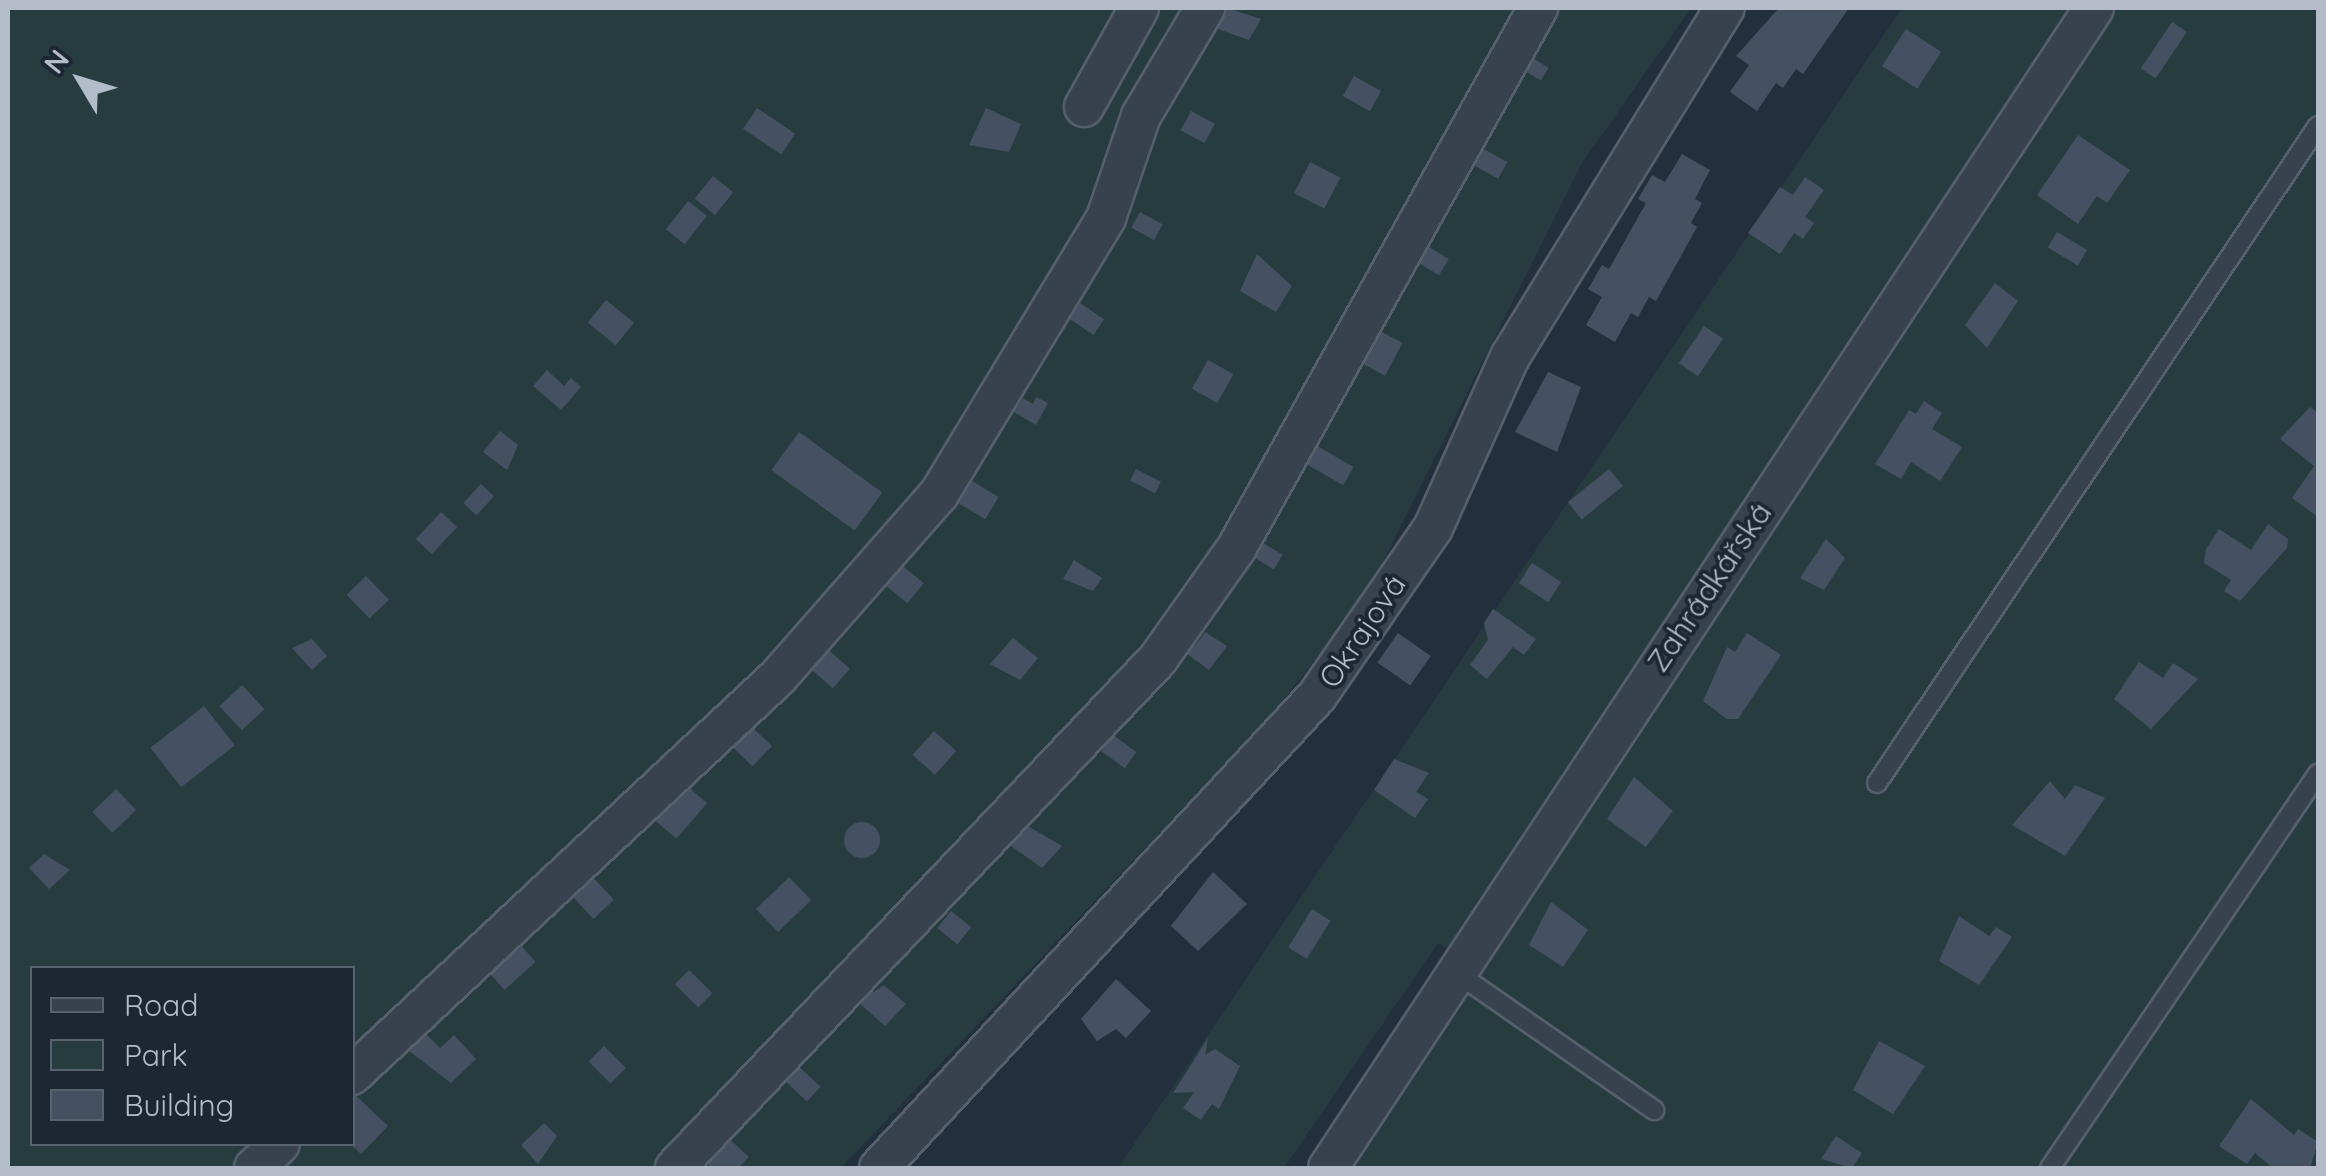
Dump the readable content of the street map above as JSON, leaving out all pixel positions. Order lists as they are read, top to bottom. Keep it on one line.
{"streets":{"street":["Zahrádkářská","Okrajová"]},"legend":["Road","Park","Building"],"north":"top left"}
